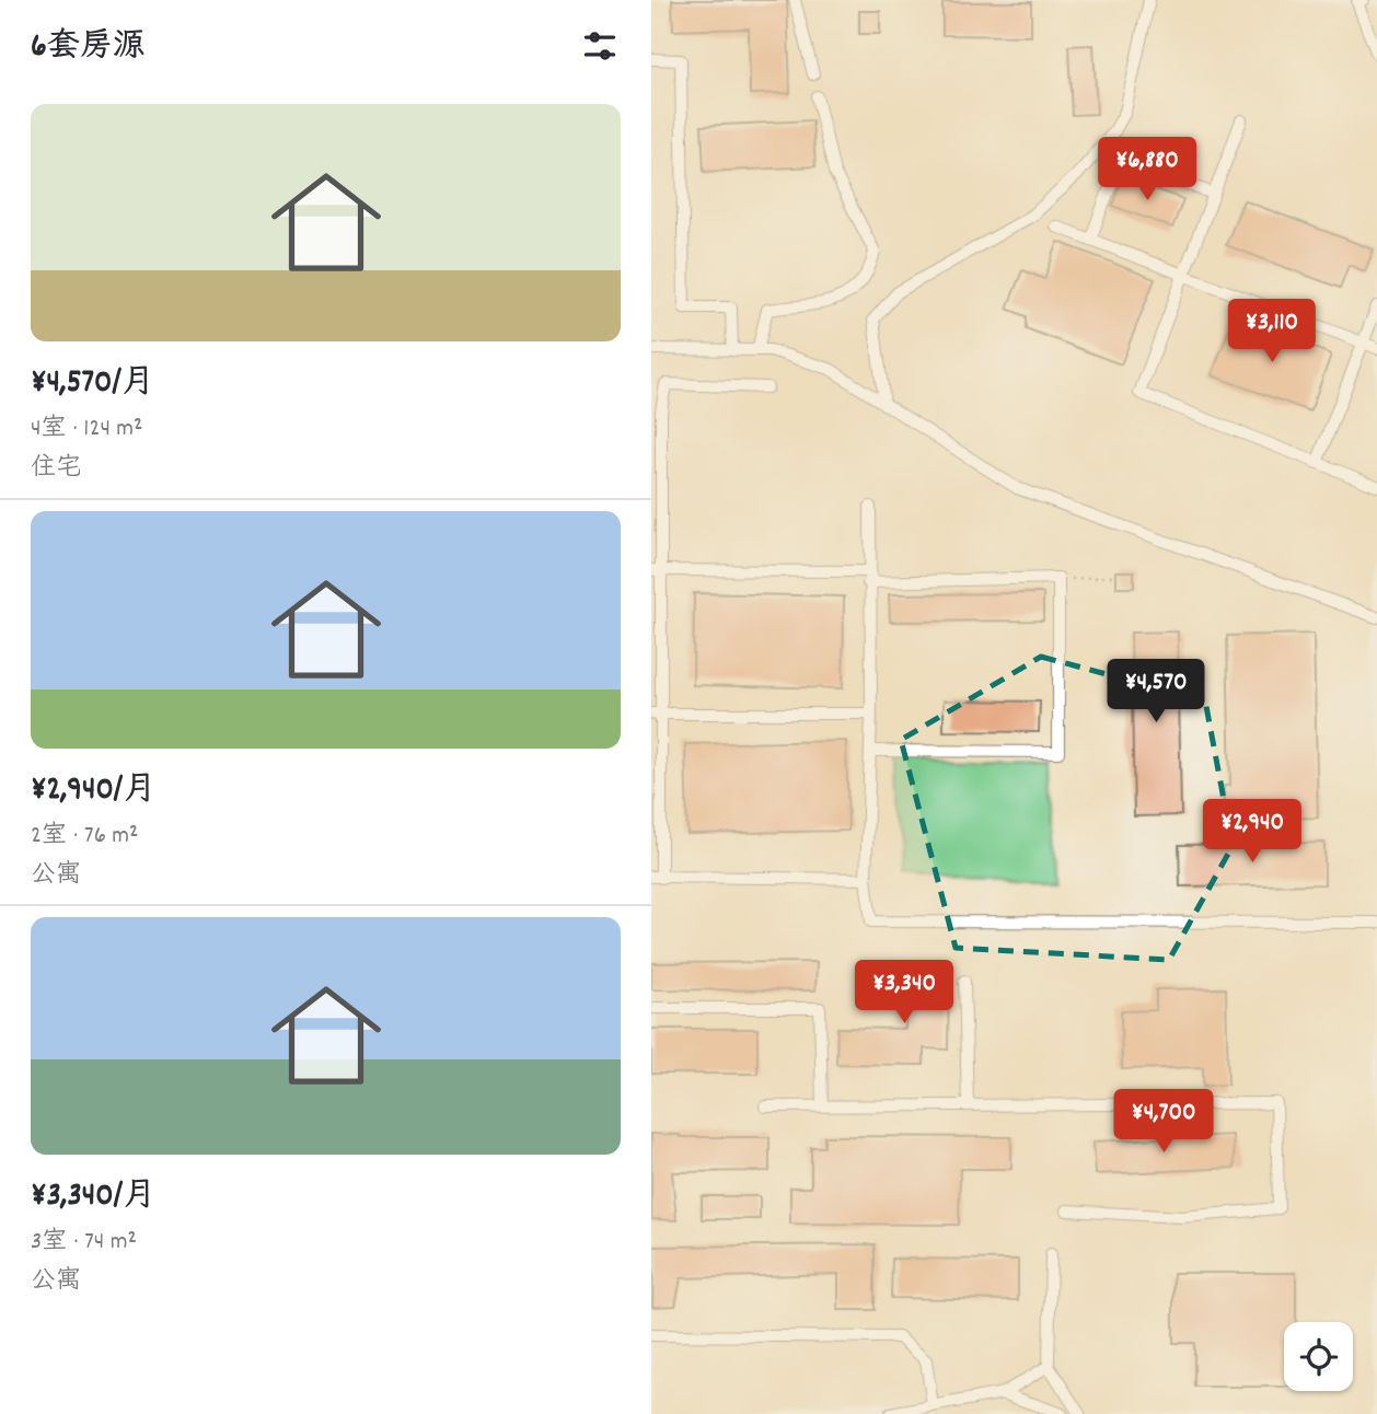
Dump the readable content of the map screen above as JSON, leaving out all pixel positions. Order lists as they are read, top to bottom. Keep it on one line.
{"page":{"heading":"6套房源","list":[{"name":"¥4,570/月","note":"4室 · 124 m² · 住宅"},{"name":"¥2,940/月","note":"2室 · 76 m² · 公寓"},{"name":"¥3,340/月","note":"3室 · 74 m² · 公寓"}],"price":["¥6,880","¥3,110","¥4,570","¥2,940","¥3,340","¥4,700"]}}
